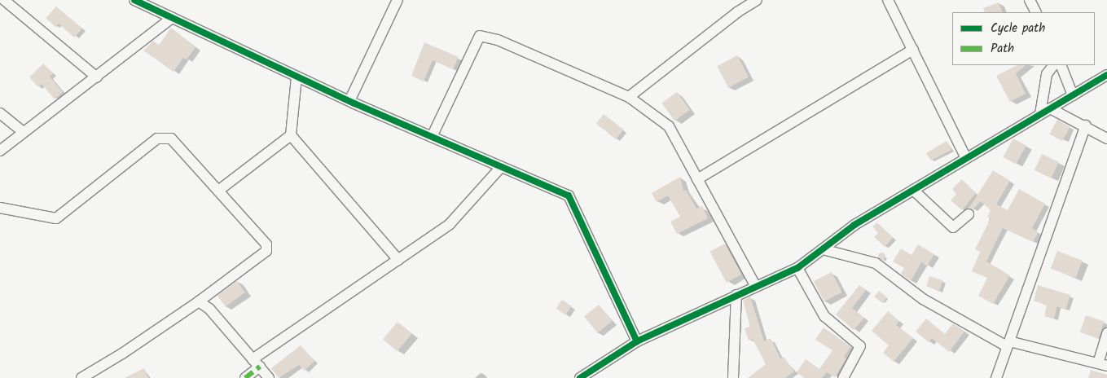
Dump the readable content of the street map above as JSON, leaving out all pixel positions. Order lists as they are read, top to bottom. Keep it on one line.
{"legend":["Cycle path","Path"]}
